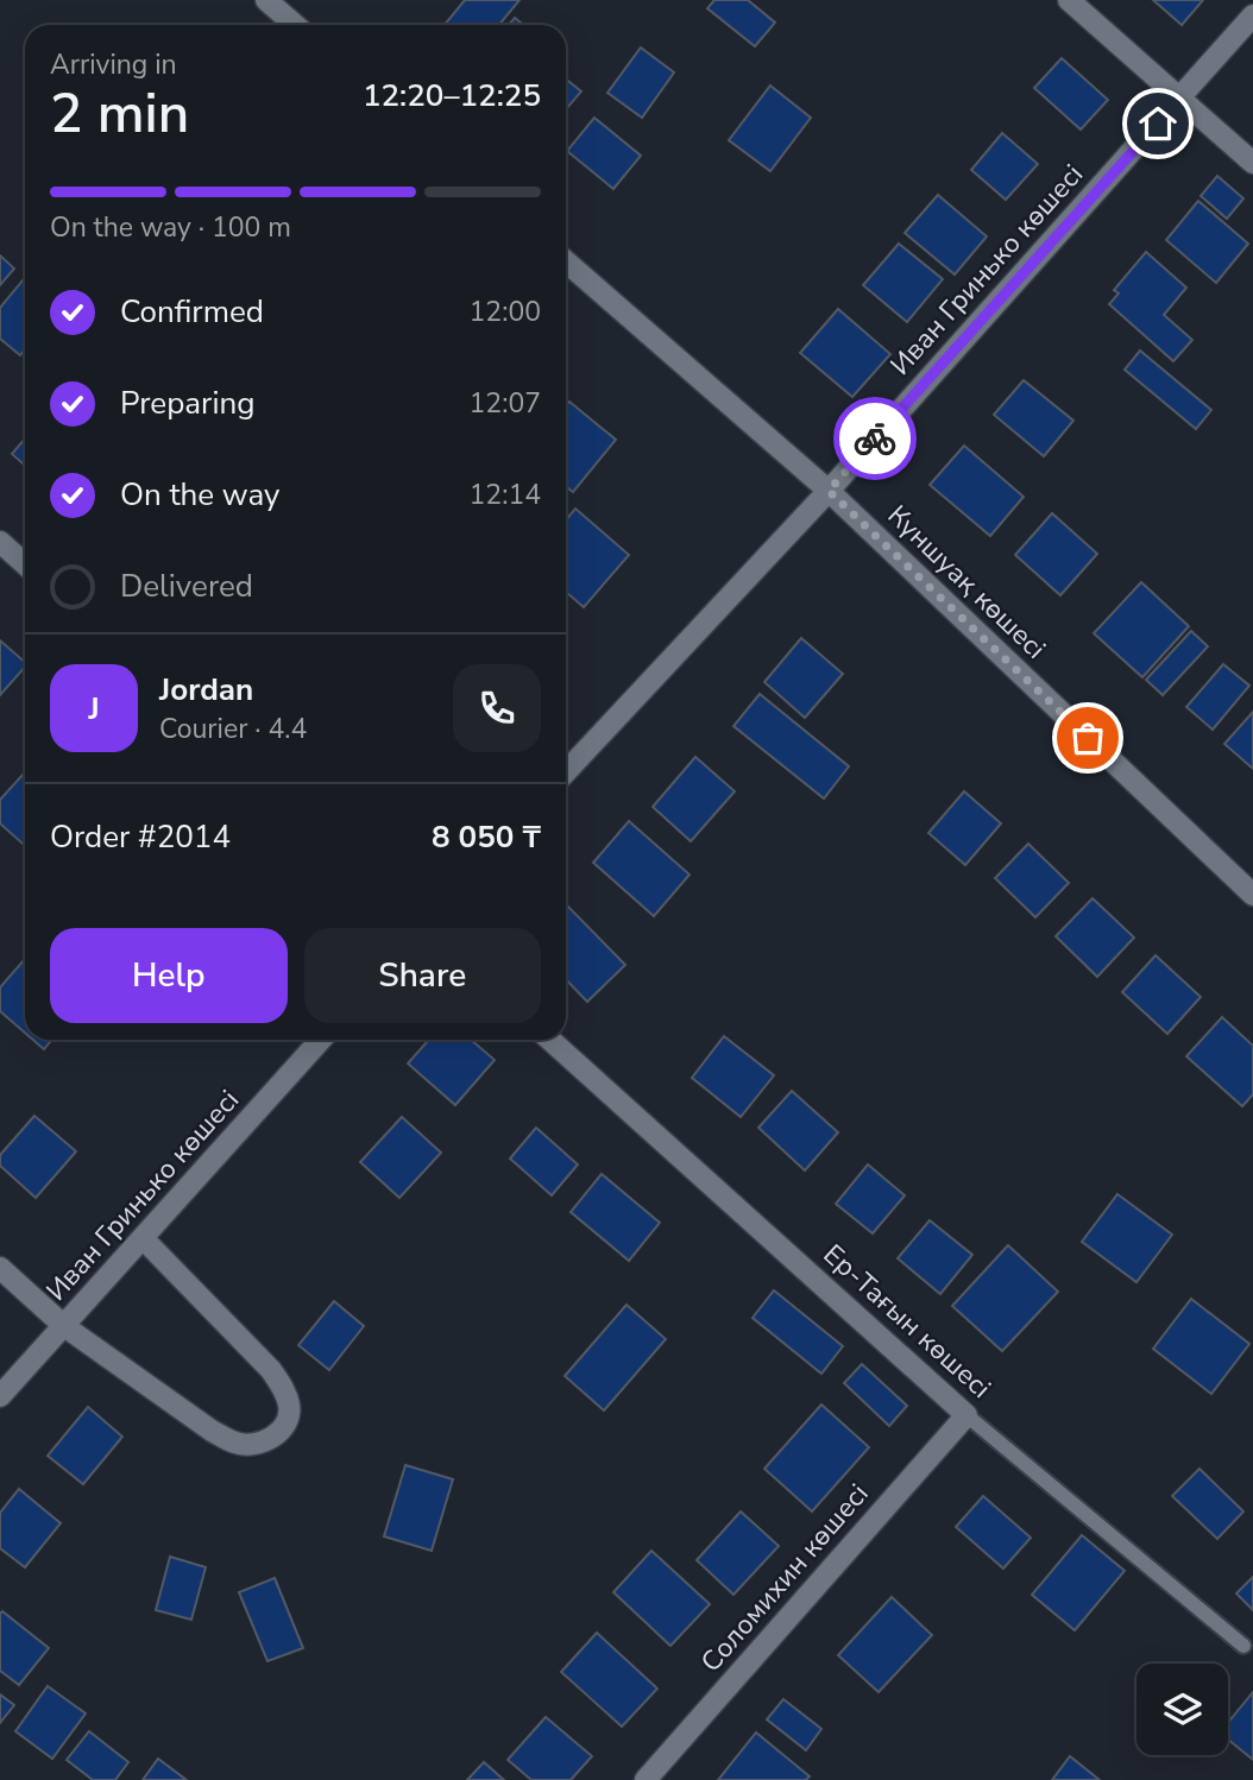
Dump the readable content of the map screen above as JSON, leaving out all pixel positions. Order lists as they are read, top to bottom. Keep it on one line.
{"streets":{"street":["Иван Гринько көшесі","Күншуақ көшесі","Ер-Тағын көшесі","Соломихин көшесі"]},"crossings":[["Иван Гринько көшесі","Күншуақ көшесі"],["Ер-Тағын көшесі","Соломихин көшесі"]],"page":{"heading":["2 min","Arriving in","12:20–12:25"],"panel":["Jordan","Courier · 4.4","Order #2014","8 050 ₸"],"bar":"On the way · 100 m","list":[["Confirmed","12:00"],["Preparing","12:07"],["On the way","12:14"],"Delivered"],"round":"J","buttons":["Help","Share"]}}
